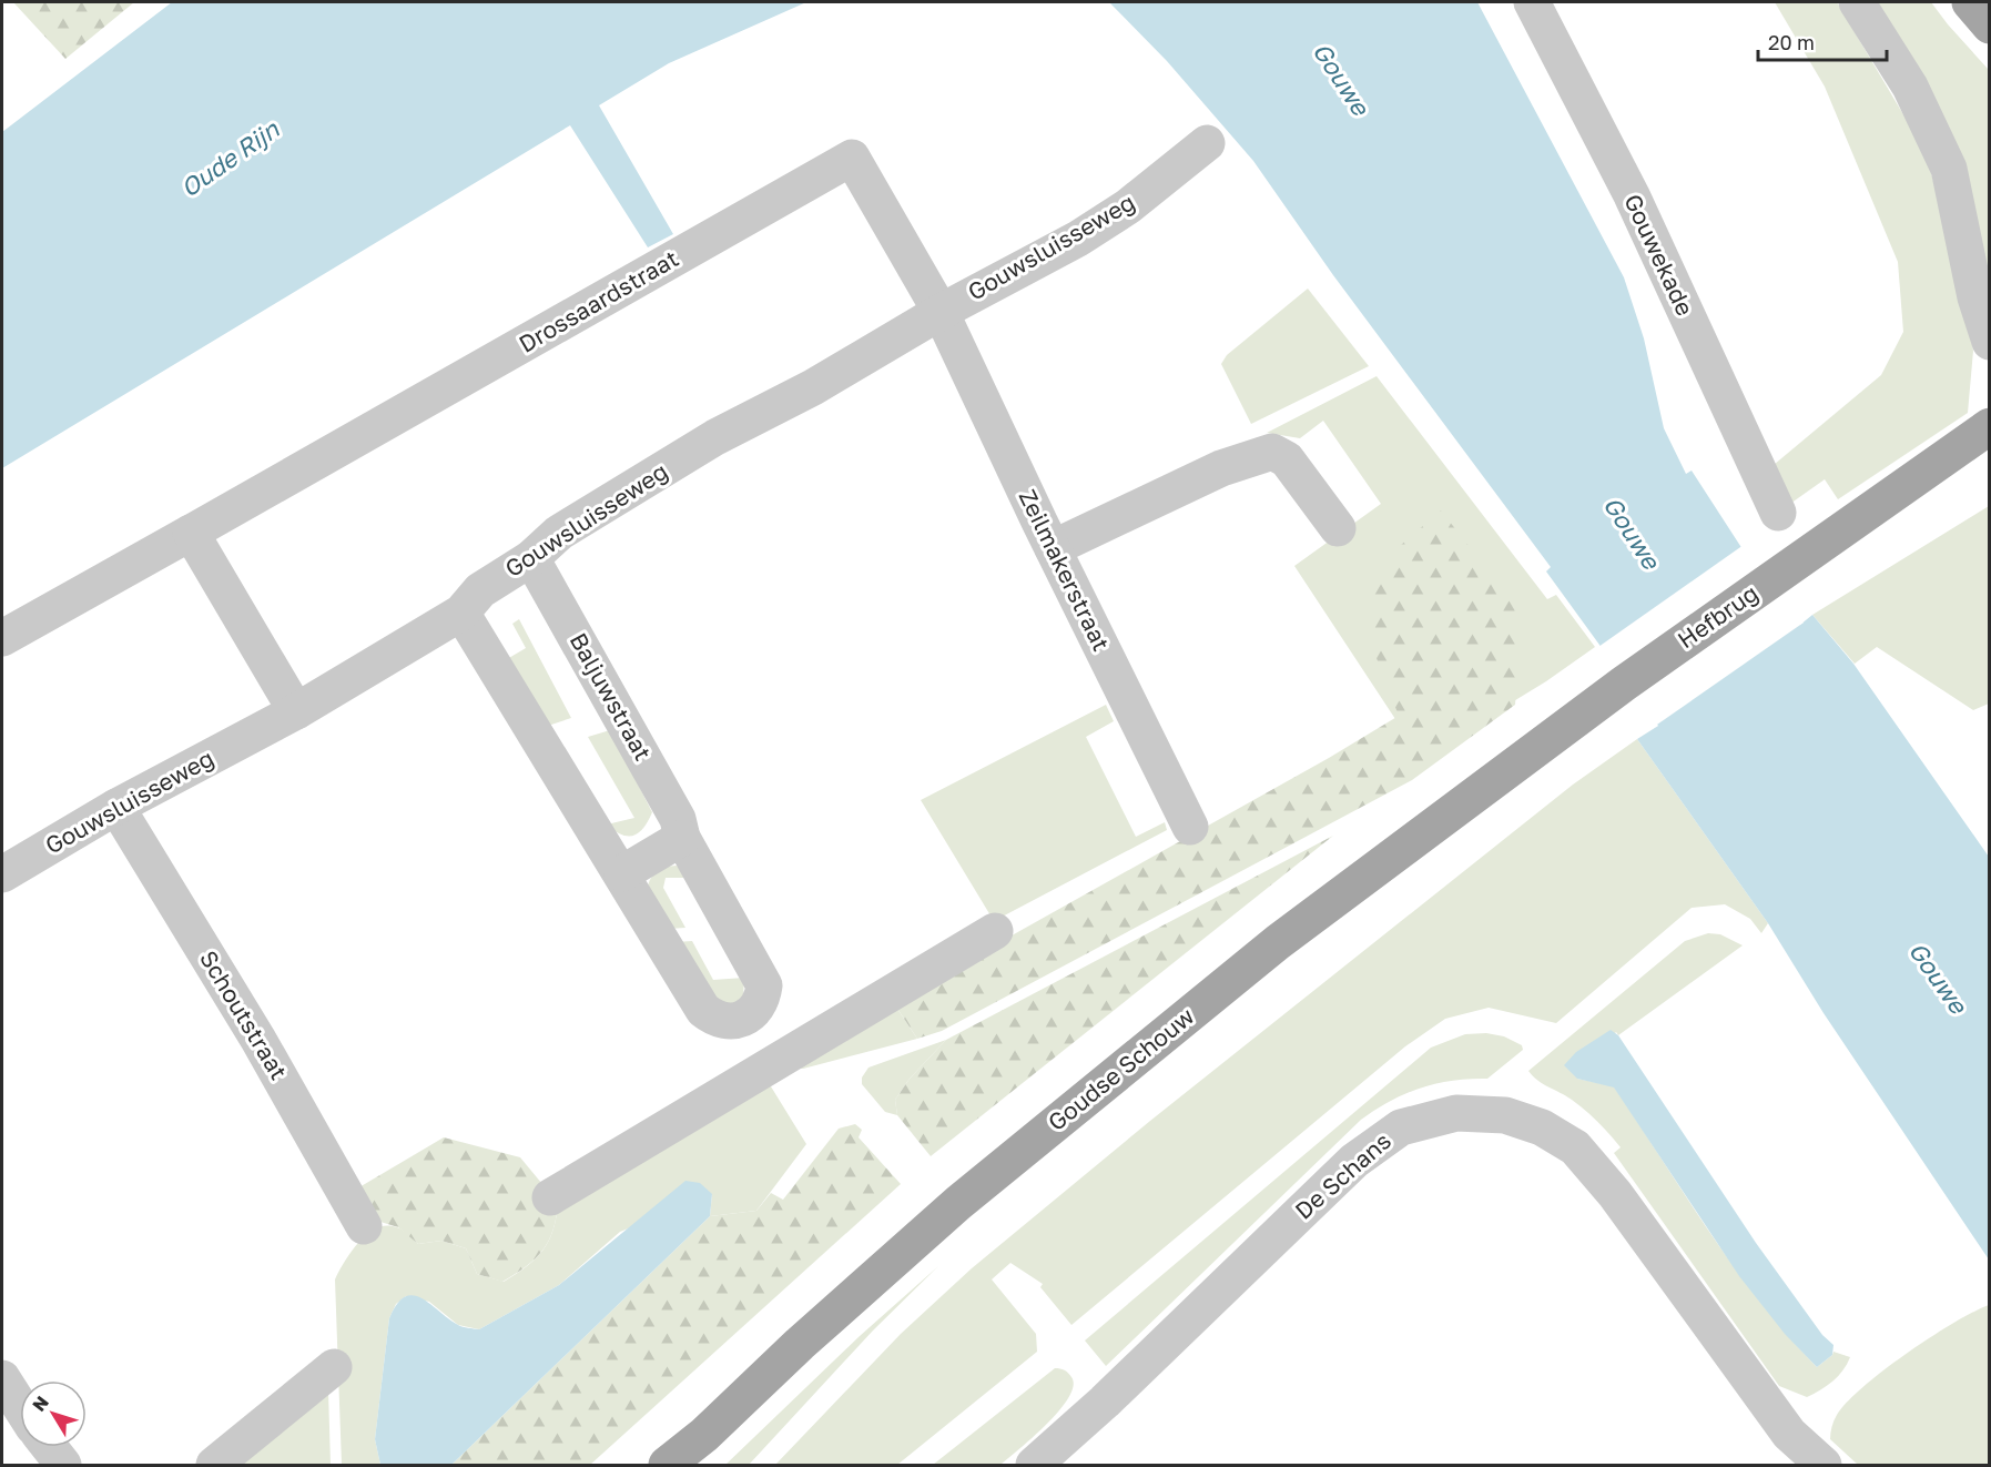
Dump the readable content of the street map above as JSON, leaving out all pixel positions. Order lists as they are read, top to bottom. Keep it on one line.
{"streets":{"main road":["Hefbrug","Goudse Schouw"],"street":["Gouwsluisseweg","Gouwekade","Drossaardstraat","Zeilmakerstraat","Baljuwstraat","Schoutstraat","De Schans"]},"crossings":[["Gouwsluisseweg","Drossaardstraat"],["Gouwsluisseweg","Zeilmakerstraat"],["Gouwsluisseweg","Baljuwstraat"],["Gouwsluisseweg","Schoutstraat"],["Drossaardstraat","Zeilmakerstraat"],["Hefbrug","Goudse Schouw"]],"water":["Gouwe","Oude Rijn"],"scale_bar":"20 m","north":"top left"}
